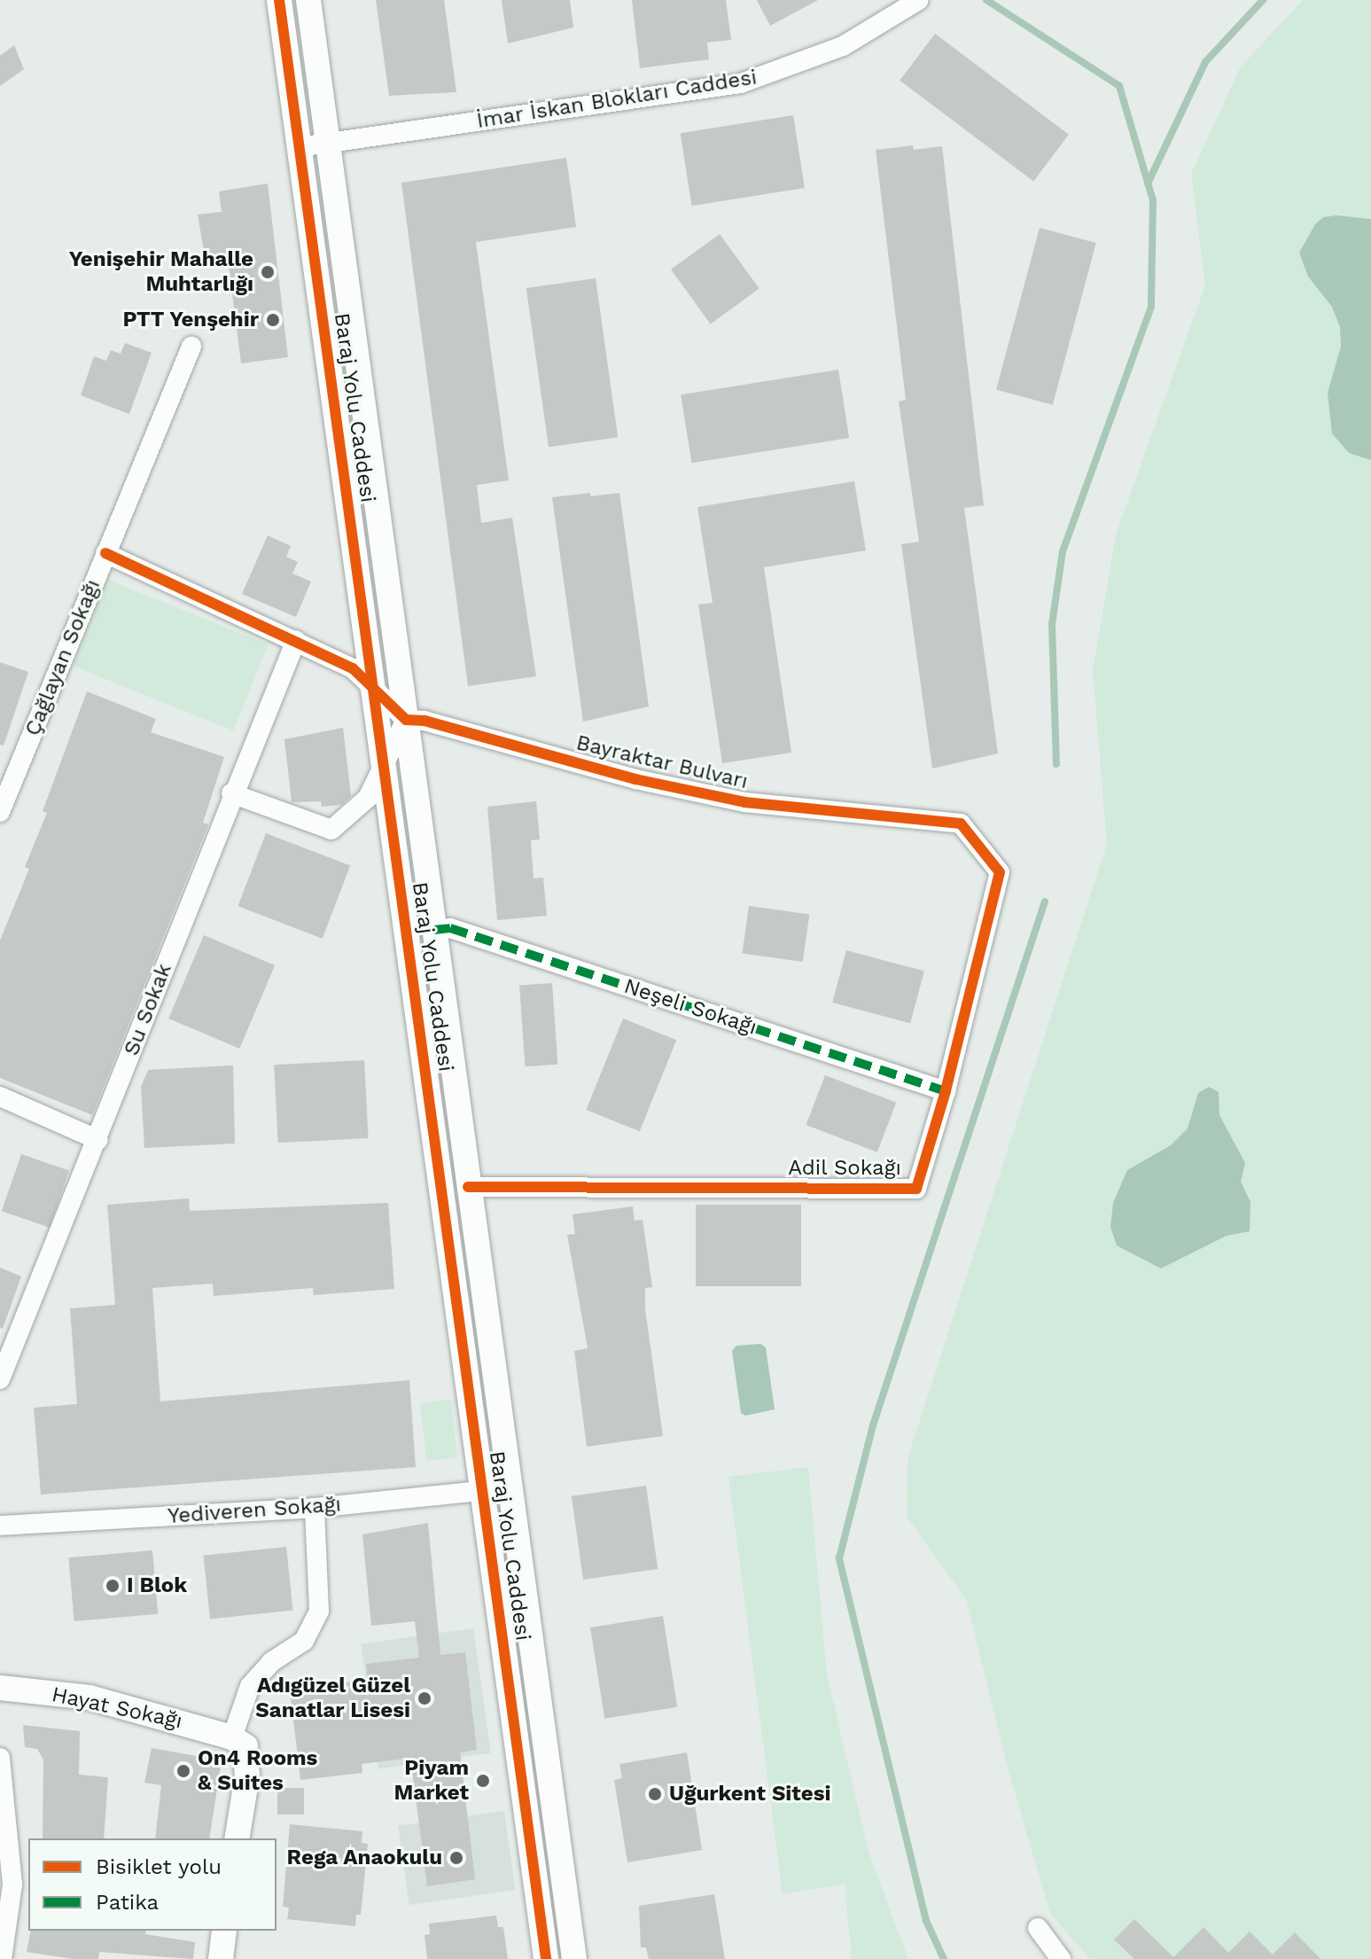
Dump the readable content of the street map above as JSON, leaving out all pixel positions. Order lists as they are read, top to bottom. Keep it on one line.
{"streets":{"street":["İmar İskan Blokları Caddesi","Baraj Yolu Caddesi","Çağlayan Sokağı","Bayraktar Bulvarı","Neşeli Sokağı","Su Sokak","Adil Sokağı","Yediveren Sokağı","Hayat Sokağı"]},"crossings":[["İmar İskan Blokları Caddesi","Baraj Yolu Caddesi"],["Baraj Yolu Caddesi","Bayraktar Bulvarı"],["Baraj Yolu Caddesi","Neşeli Sokağı"],["Baraj Yolu Caddesi","Adil Sokağı"],["Baraj Yolu Caddesi","Yediveren Sokağı"],["Bayraktar Bulvarı","Adil Sokağı"],["Neşeli Sokağı","Adil Sokağı"]],"places":["Yenişehir Mahalle Muhtarlığı","PTT Yenşehir","I Blok","Adıgüzel Güzel Sanatlar Lisesi","On4 Rooms & Suites","Piyam Market","Uğurkent Sitesi","Rega Anaokulu"],"legend":["Bisiklet yolu","Patika"]}
